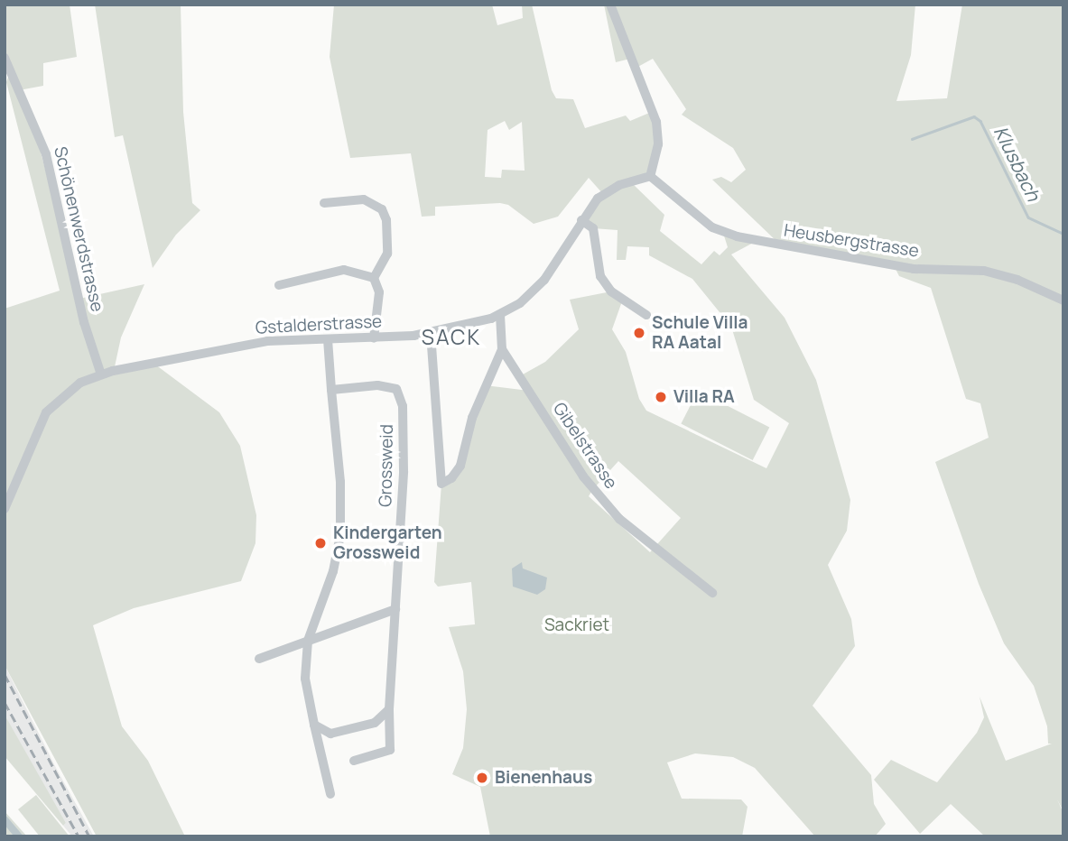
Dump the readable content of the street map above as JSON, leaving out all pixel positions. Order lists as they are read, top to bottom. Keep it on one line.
{"streets":{"street":["Schönenwerdstrasse","Heusbergstrasse","Gstalderstrasse","Gibelstrasse","Grossweid"]},"crossings":[["Schönenwerdstrasse","Gstalderstrasse"],["Heusbergstrasse","Gstalderstrasse"],["Gstalderstrasse","Gibelstrasse"]],"districts":["SACK"],"water":["Klusbach"],"parks":["Sackriet"],"places":["Schule Villa RA Aatal","Villa RA","Kindergarten Grossweid","Bienenhaus"]}
